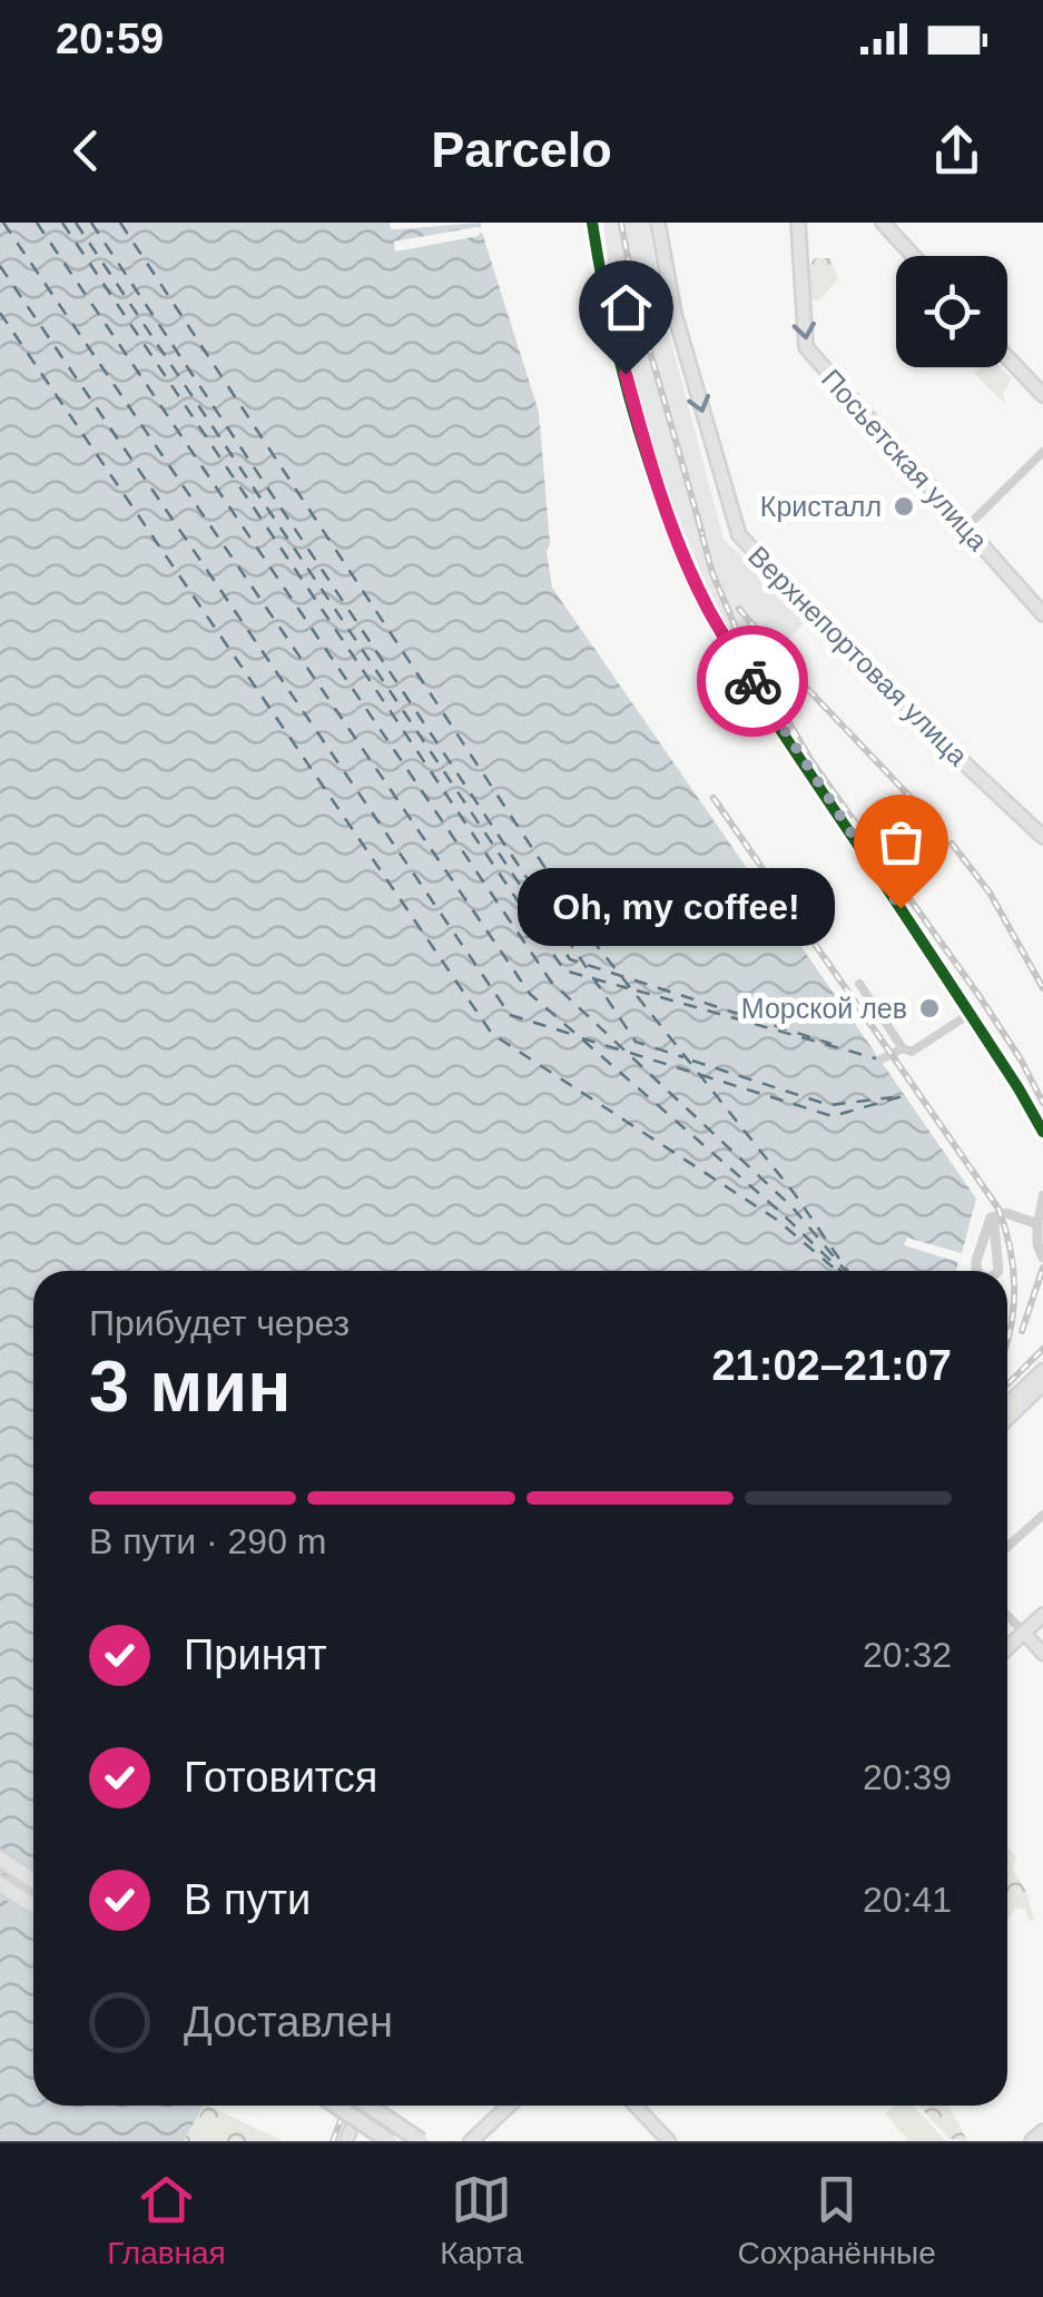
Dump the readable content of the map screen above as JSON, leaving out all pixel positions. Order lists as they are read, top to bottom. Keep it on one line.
{"streets":{"main road":["Посьетская улица","Верхнепортовая улица"]},"one_way":["Посьетская улица","Верхнепортовая улица"],"places":["Кристалл","Oh, my coffee!","Морской лев"],"page":{"status":"20:59","header":"Parcelo","bubble":"Oh, my coffee!","heading":["3 мин","Прибудет через","21:02–21:07"],"bar":"В пути · 290 m","list":[["Принят","20:32"],["Готовится","20:39"],["В пути","20:41"],"Доставлен"],"tabs":["Главная","Карта","Сохранённые"]}}
